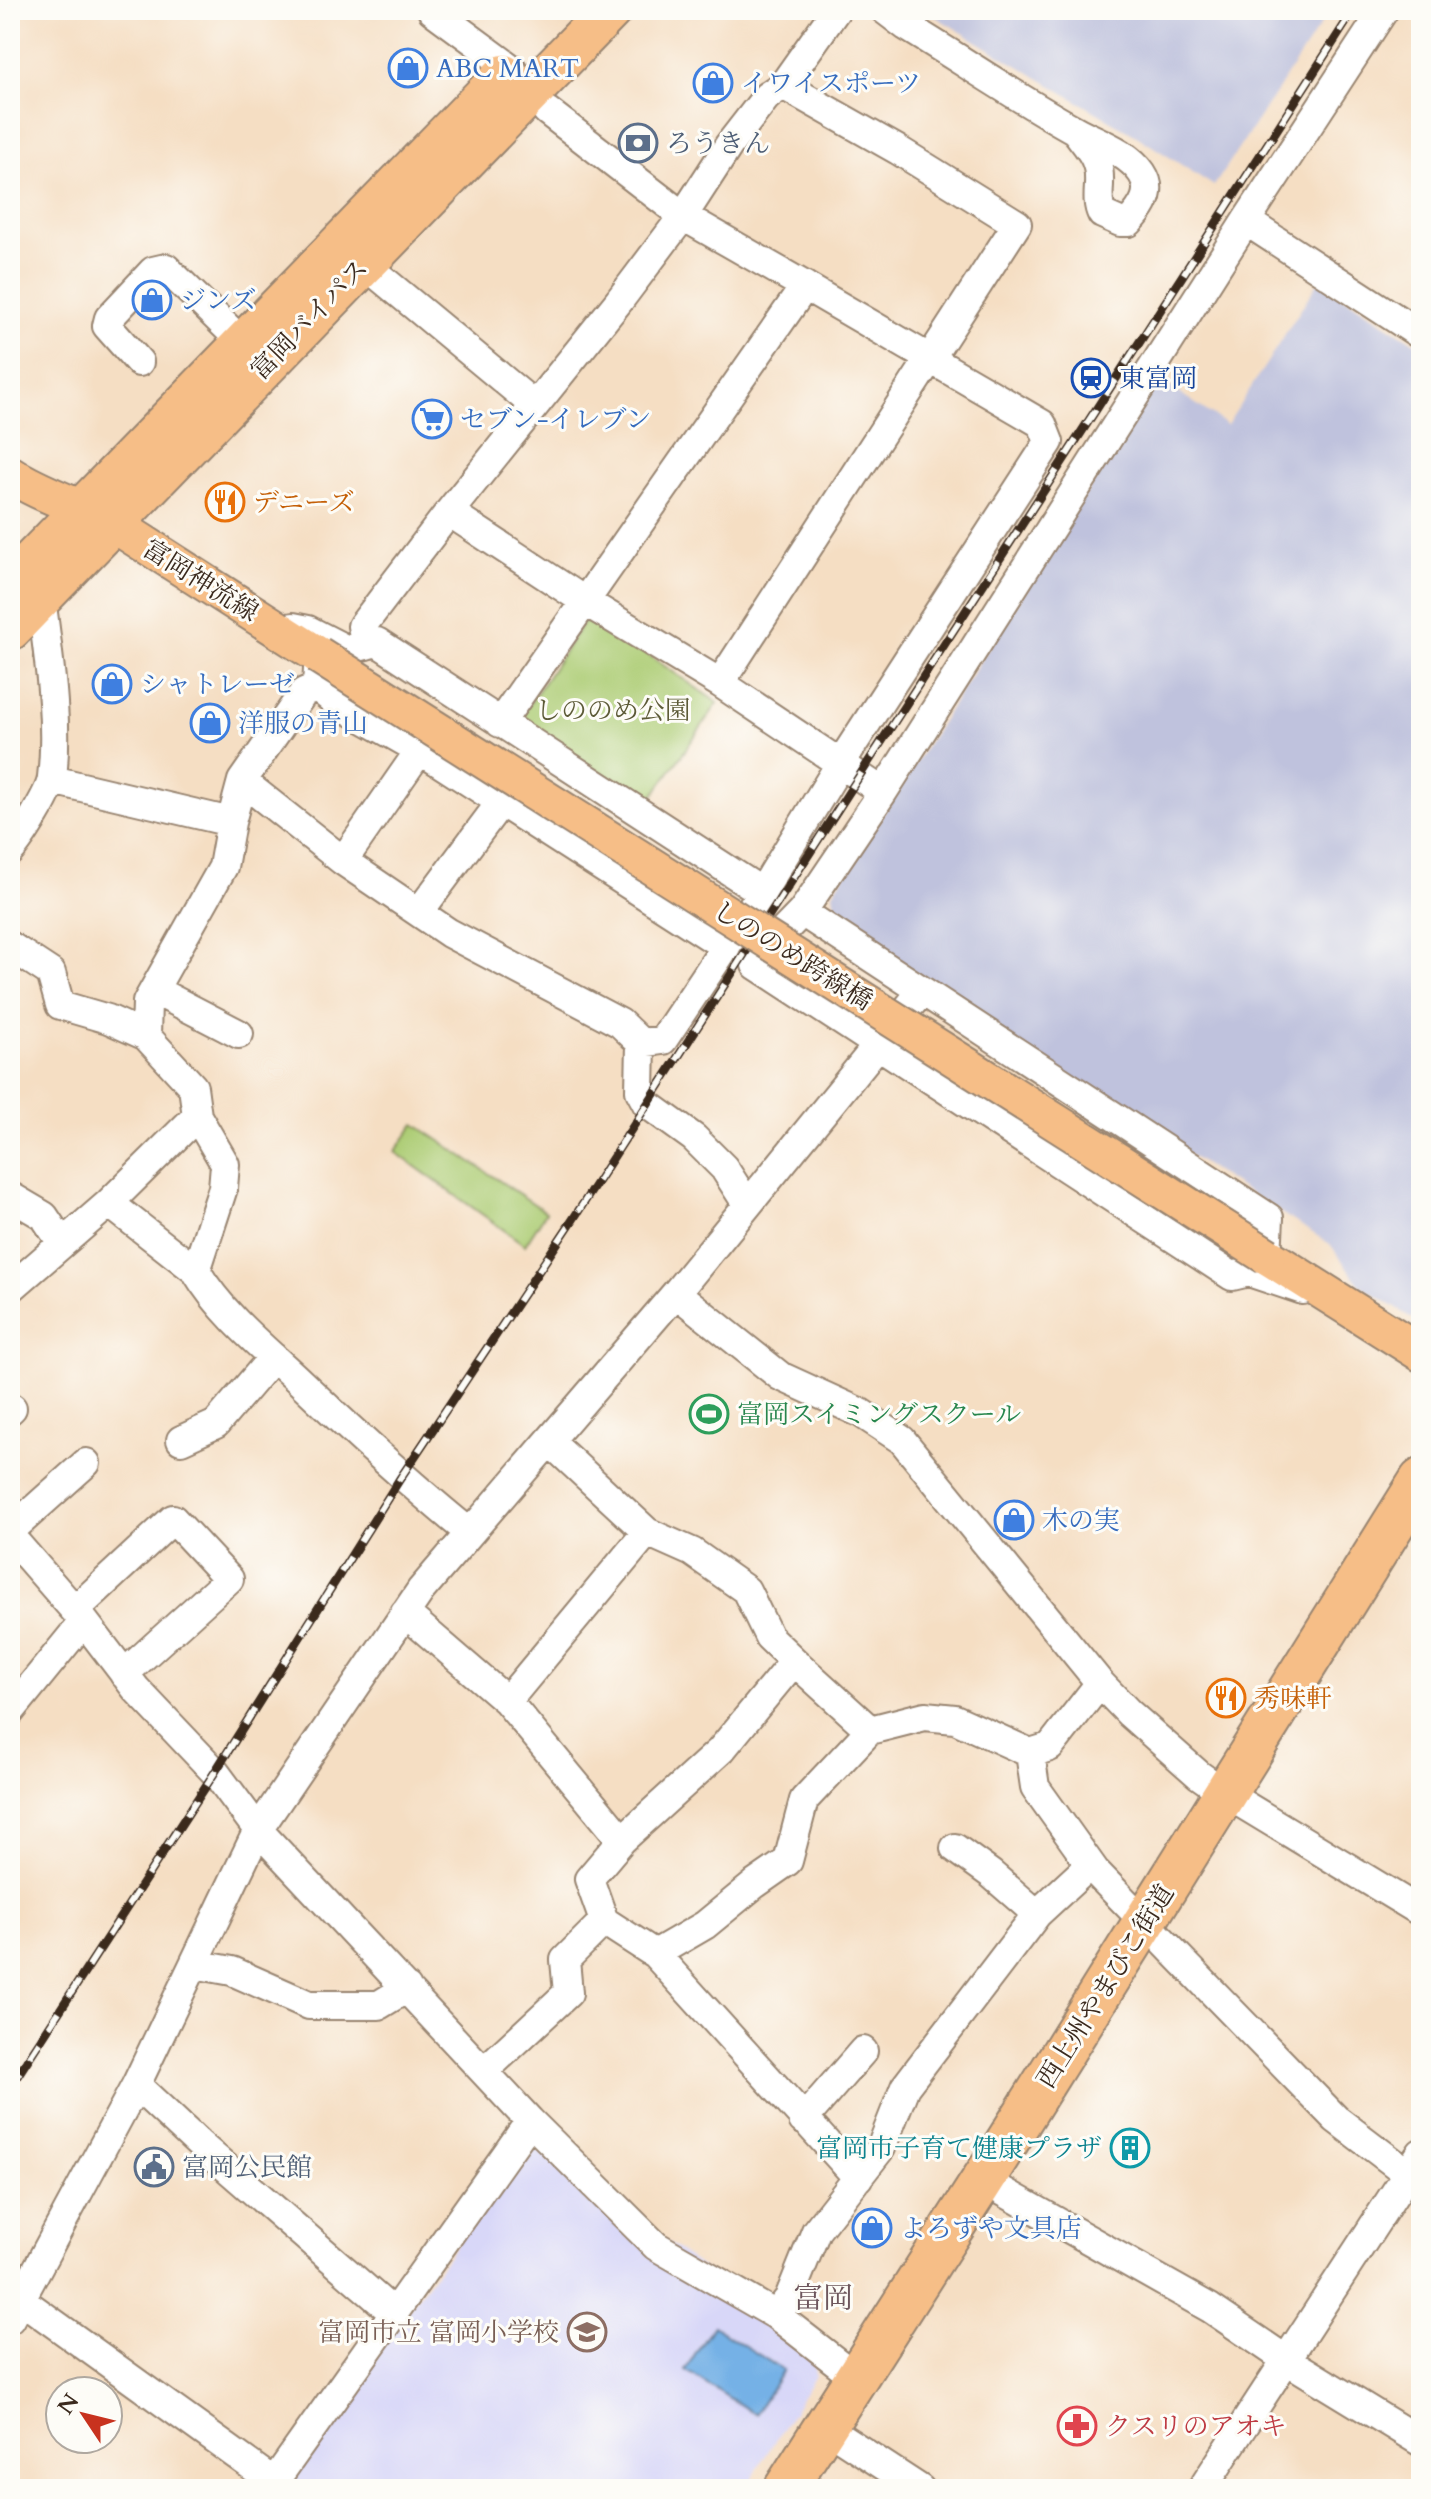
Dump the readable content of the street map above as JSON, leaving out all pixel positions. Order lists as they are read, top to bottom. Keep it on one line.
{"streets":{"highway":["富岡バイパス","西上州やまびこ街道"],"main road":["富岡神流線","しののめ跨線橋"]},"crossings":[["富岡バイパス","富岡神流線"],["富岡神流線","しののめ跨線橋"]],"districts":["富岡"],"parks":["しののめ公園"],"places":{"shop":["ABC MART","イワイスポーツ","ジンズ","シャトレーゼ","洋服の青山","木の実","よろずや文具店"],"bank":["ろうきん"],"station":["東富岡"],"supermarket":["セブン-イレブン"],"restaurant":["デニーズ","秀味軒"],"sports":["富岡スイミングスクール"],"building":["富岡市子育て健康プラザ"],"public building":["富岡公民館"],"school or university":["富岡市立 富岡小学校"],"pharmacy":["クスリのアオキ"]},"north":"top left"}
